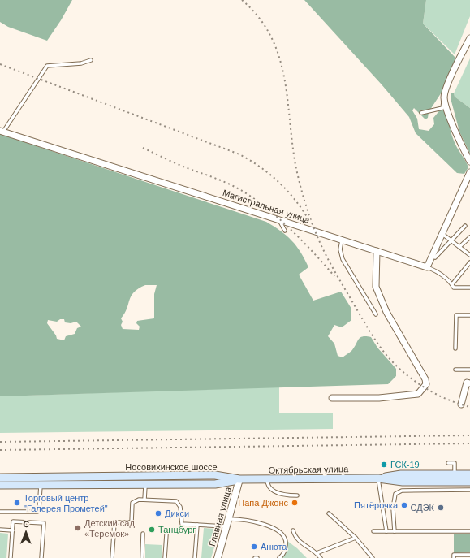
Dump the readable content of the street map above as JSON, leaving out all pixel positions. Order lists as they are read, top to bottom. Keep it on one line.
{"streets":{"main road":["Носовихинское шоссе","Октябрьская улица"],"street":["Магистральная улица","Главная улица"]},"crossings":[["Носовихинское шоссе","Октябрьская улица"],["Носовихинское шоссе","Главная улица"],["Октябрьская улица","Главная улица"]],"places":["ГСК-19","Торговый центр \"Галерея Прометей\"","Папа Джонс","Пятёрочка","СДЭК","Дикси","Детский сад «Теремок»","Танцбург","Анюта"],"north":"top"}
